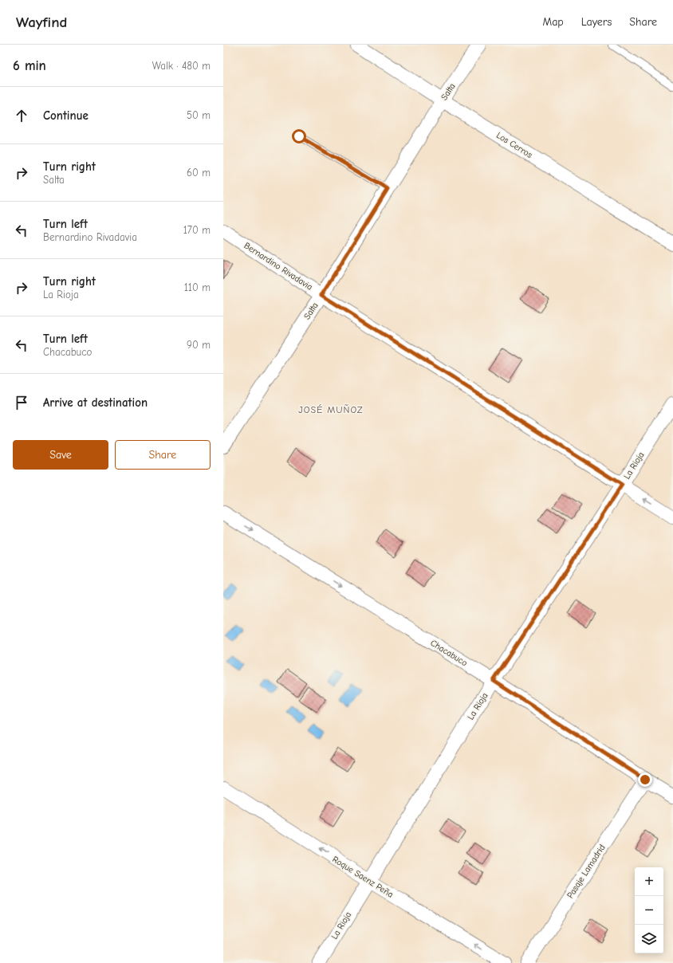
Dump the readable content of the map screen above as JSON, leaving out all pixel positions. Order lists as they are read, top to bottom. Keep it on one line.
{"streets":{"street":["Salta","Los Cerros","Bernardino Rivadavia","La Rioja","Chacabuco","Pasaje Lamadrid","Roque Saenz Peña"]},"crossings":[["Salta","Los Cerros"],["Salta","Bernardino Rivadavia"],["Bernardino Rivadavia","La Rioja"],["La Rioja","Chacabuco"],["La Rioja","Roque Saenz Peña"],["Chacabuco","Pasaje Lamadrid"]],"one_way":["Chacabuco","Roque Saenz Peña"],"districts":["JOSÉ MUÑOZ"],"page":{"header":"Wayfind","nav":["Map","Layers","Share"],"heading":["6 min","Walk · 480 m"],"list":[["Continue","50 m"],["Turn right","Salta","60 m"],["Turn left","Bernardino Rivadavia","170 m"],["Turn right","La Rioja","110 m"],["Turn left","Chacabuco","90 m"],"Arrive at destination"],"buttons":["Save","Share"],"map_buttons":["+","−"]}}
